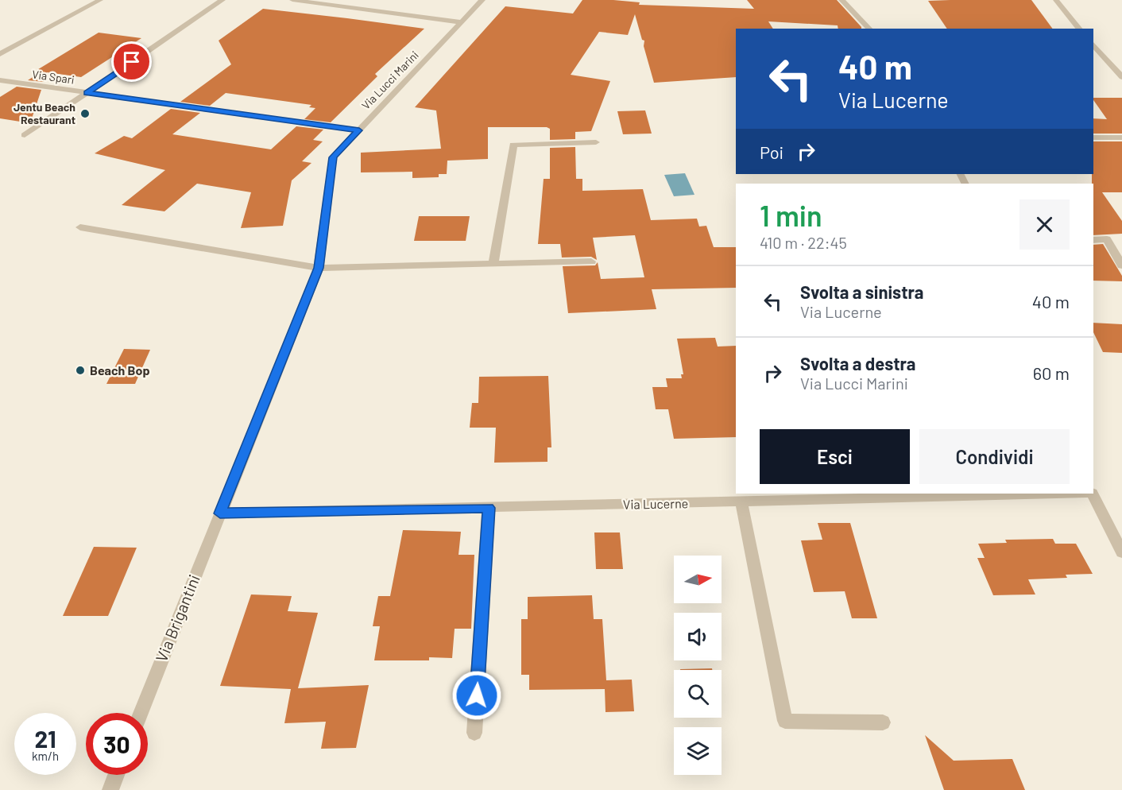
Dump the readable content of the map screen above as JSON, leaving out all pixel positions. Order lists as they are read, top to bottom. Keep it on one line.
{"streets":{"street":["Via Spari","Via Lucci Marini","Via Lucerne","Via Brigantini"]},"crossings":[["Via Spari","Via Lucci Marini"],["Via Lucci Marini","Via Lucerne"],["Via Lucci Marini","Via Brigantini"],["Via Lucerne","Via Brigantini"]],"places":["Jentu Beach Restaurant","Beach Bop"],"north":"right","page":{"turn":["40 m","Via Lucerne"],"then":"Poi","heading":["1 min","410 m · 22:45"],"list":[{"name":"Svolta a sinistra","note":"Via Lucerne","value":"40 m"},{"name":"Svolta a destra","note":"Via Lucci Marini","value":"60 m"}],"buttons":["Esci","Condividi"],"speed":"21 km/h","limit":"30"}}
